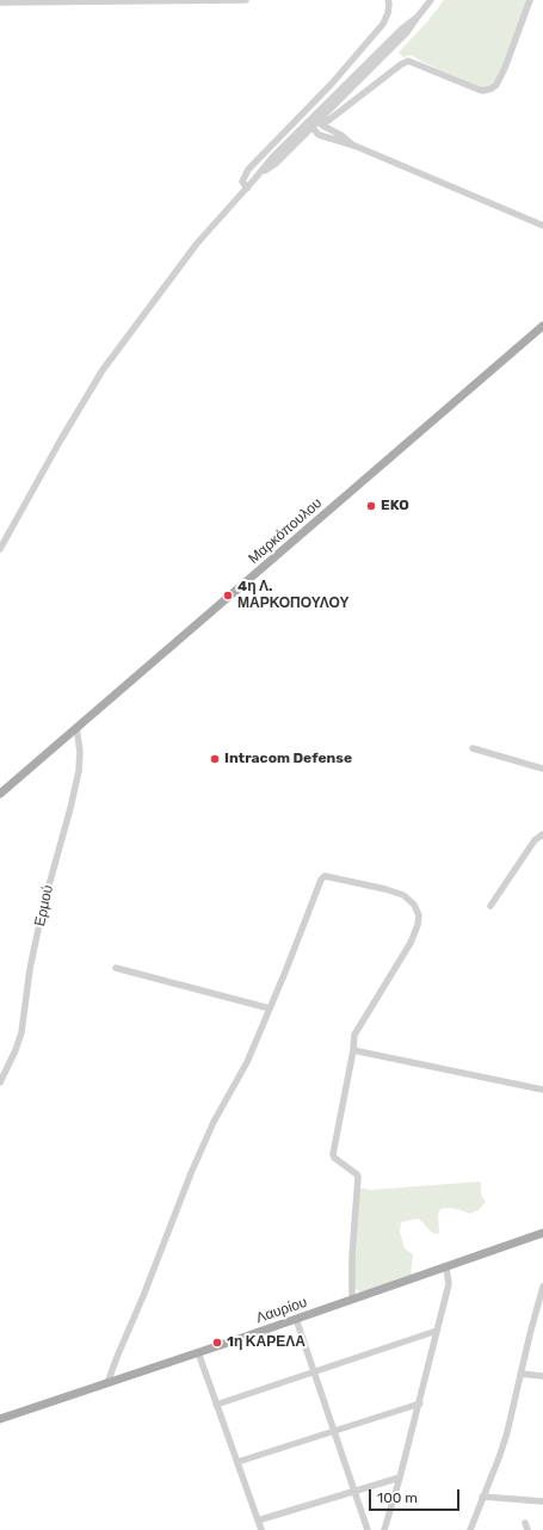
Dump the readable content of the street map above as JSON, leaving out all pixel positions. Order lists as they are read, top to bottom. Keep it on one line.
{"streets":{"main road":["Μαρκόπουλου","Λαυρίου"],"street":["Ερμού"]},"crossings":[["Μαρκόπουλου","Ερμού"]],"places":["EKO","4η Λ. ΜΑΡΚΟΠΟΥΛΟΥ","Intracom Defense","1η ΚΑΡΕΛΑ"],"scale_bar":"100 m"}
